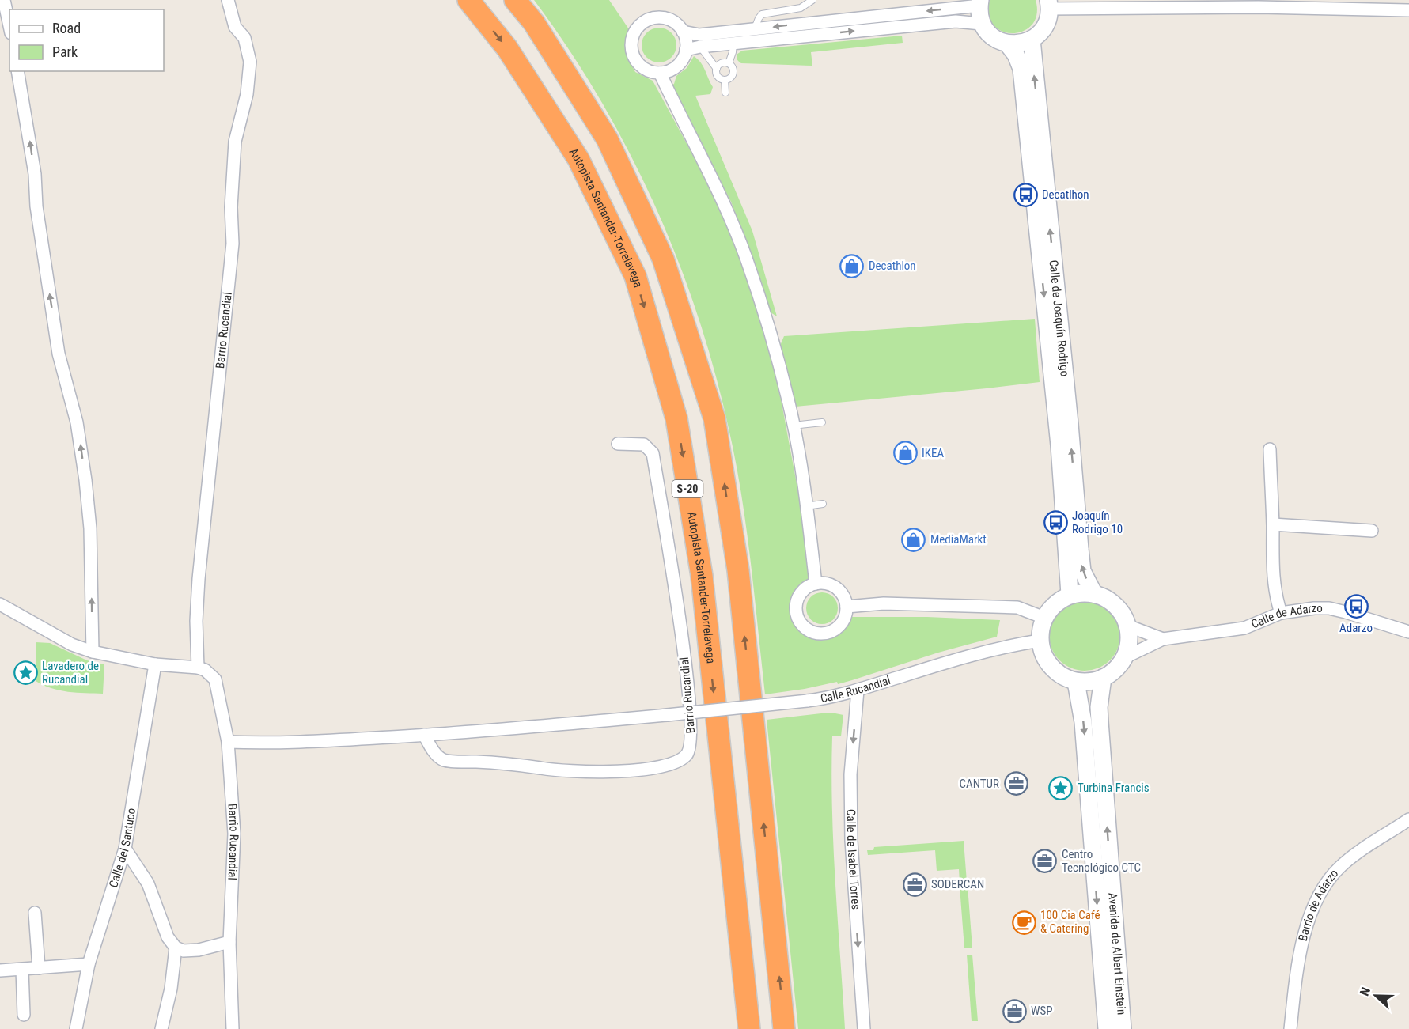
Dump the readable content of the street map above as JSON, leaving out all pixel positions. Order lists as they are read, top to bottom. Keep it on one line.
{"streets":{"highway":["Autopista Santander-Torrelavega","S-20"],"main road":["Calle de Joaquín Rodrigo","Avenida de Albert Einstein"],"street":["Barrio Rucandial","Calle de Adarzo","Calle Rucandial","Calle del Santuco","Calle de Isabel Torres","Barrio de Adarzo"]},"crossings":[["Calle de Joaquín Rodrigo","Calle de Adarzo"],["Calle de Joaquín Rodrigo","Calle Rucandial"],["Calle de Joaquín Rodrigo","Avenida de Albert Einstein"],["Barrio Rucandial","Calle Rucandial"],["Calle de Adarzo","Calle Rucandial"],["Calle de Adarzo","Avenida de Albert Einstein"],["Calle Rucandial","Calle de Isabel Torres"],["Calle Rucandial","Avenida de Albert Einstein"]],"one_way":["Calle de Isabel Torres"],"places":{"bus stop":["Decatlhon","Joaquín Rodrigo 10","Adarzo"],"shop":["Decathlon","IKEA","MediaMarkt"],"place":["Lavadero de Rucandial","Turbina Francis"],"office":["CANTUR","Centro Tecnológico CTC","SODERCAN","WSP"],"cafe":["100 Cia Café & Catering"]},"legend":["Road","Park"],"north":"left"}
